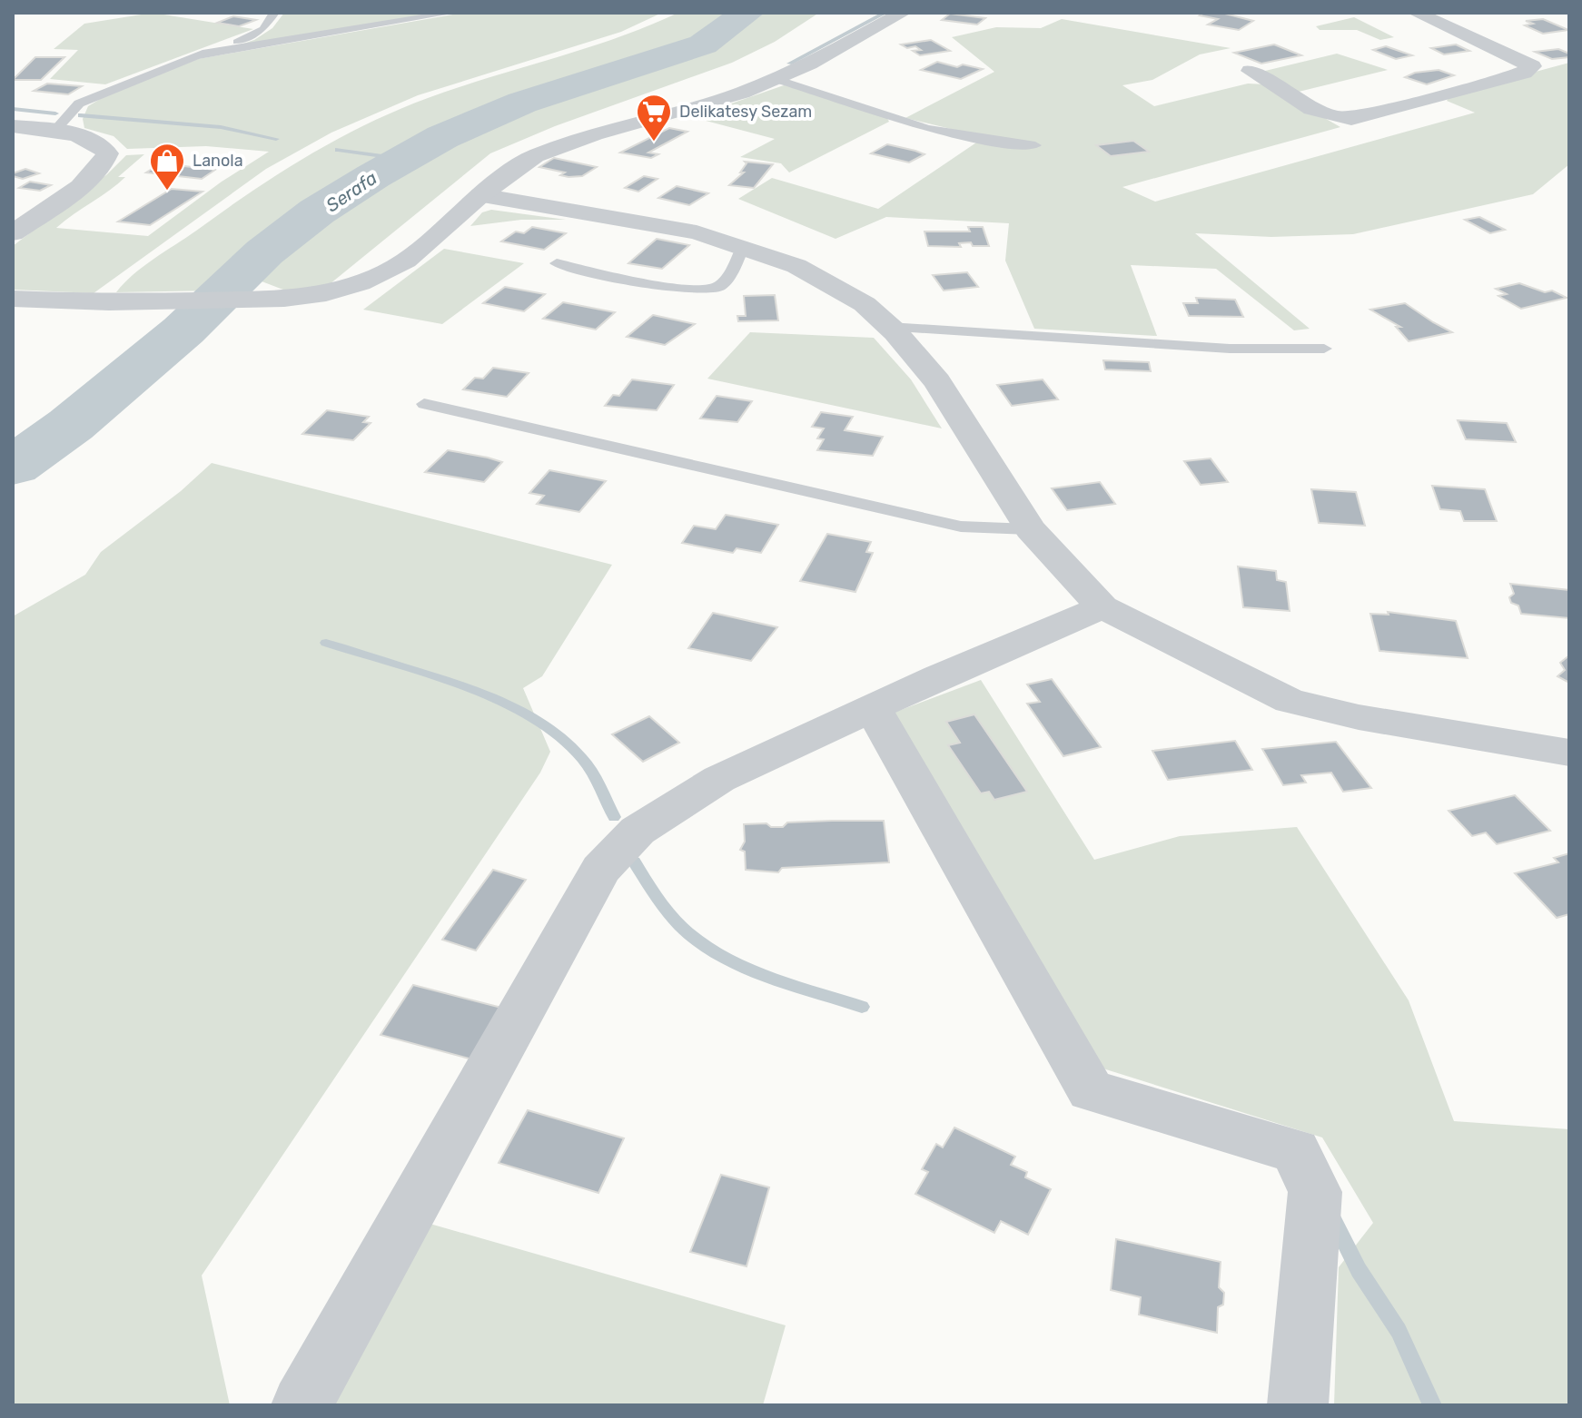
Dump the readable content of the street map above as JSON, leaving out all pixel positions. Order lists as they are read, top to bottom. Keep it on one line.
{"water":["Serafa"],"places":{"supermarket":["Delikatesy Sezam"],"shop":["Lanola"]}}
